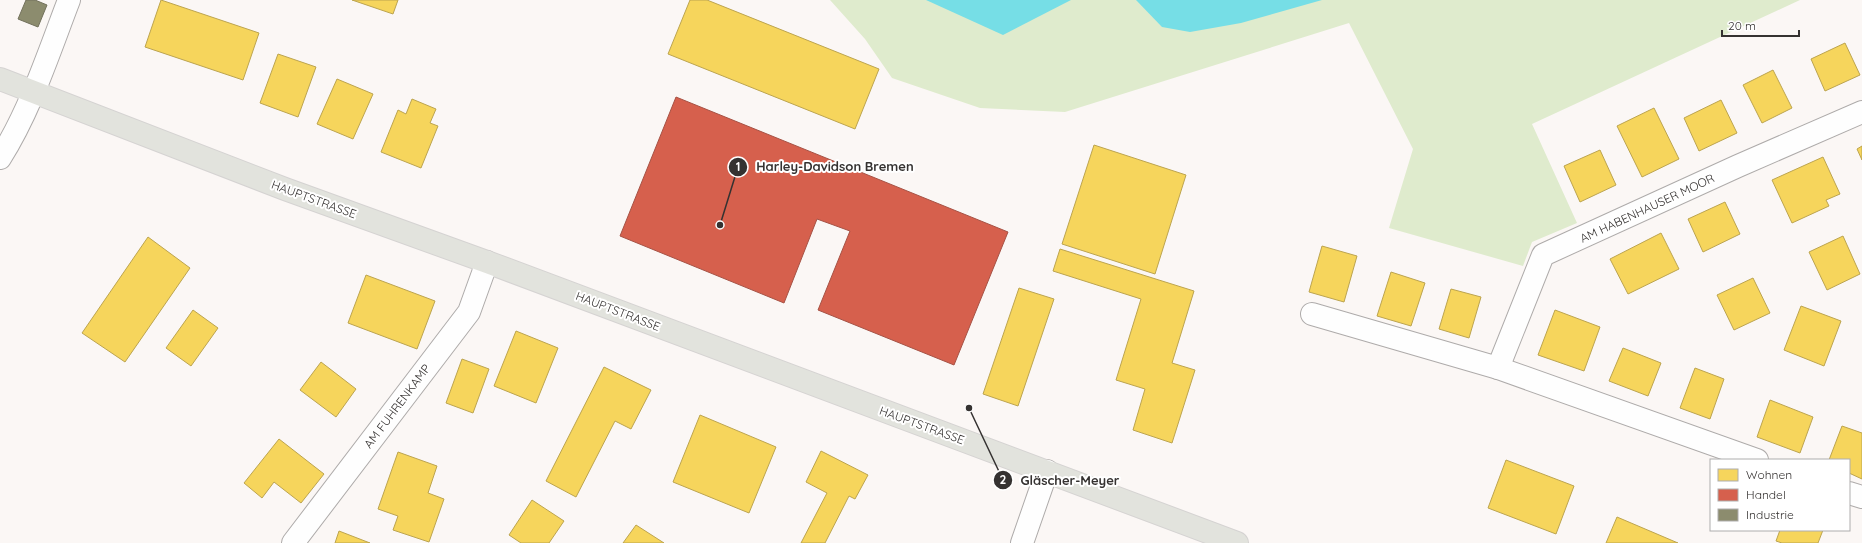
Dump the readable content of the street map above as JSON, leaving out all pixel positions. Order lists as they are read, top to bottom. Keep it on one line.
{"streets":{"main road":["HAUPTSTRASSE"],"street":["AM HABENHAUSER MOOR","AM FUHRENKAMP"]},"crossings":[["HAUPTSTRASSE","AM FUHRENKAMP"]],"places":["Harley-Davidson Bremen","Gläscher-Meyer"],"legend":["Wohnen","Handel","Industrie"],"scale_bar":"20 m"}
